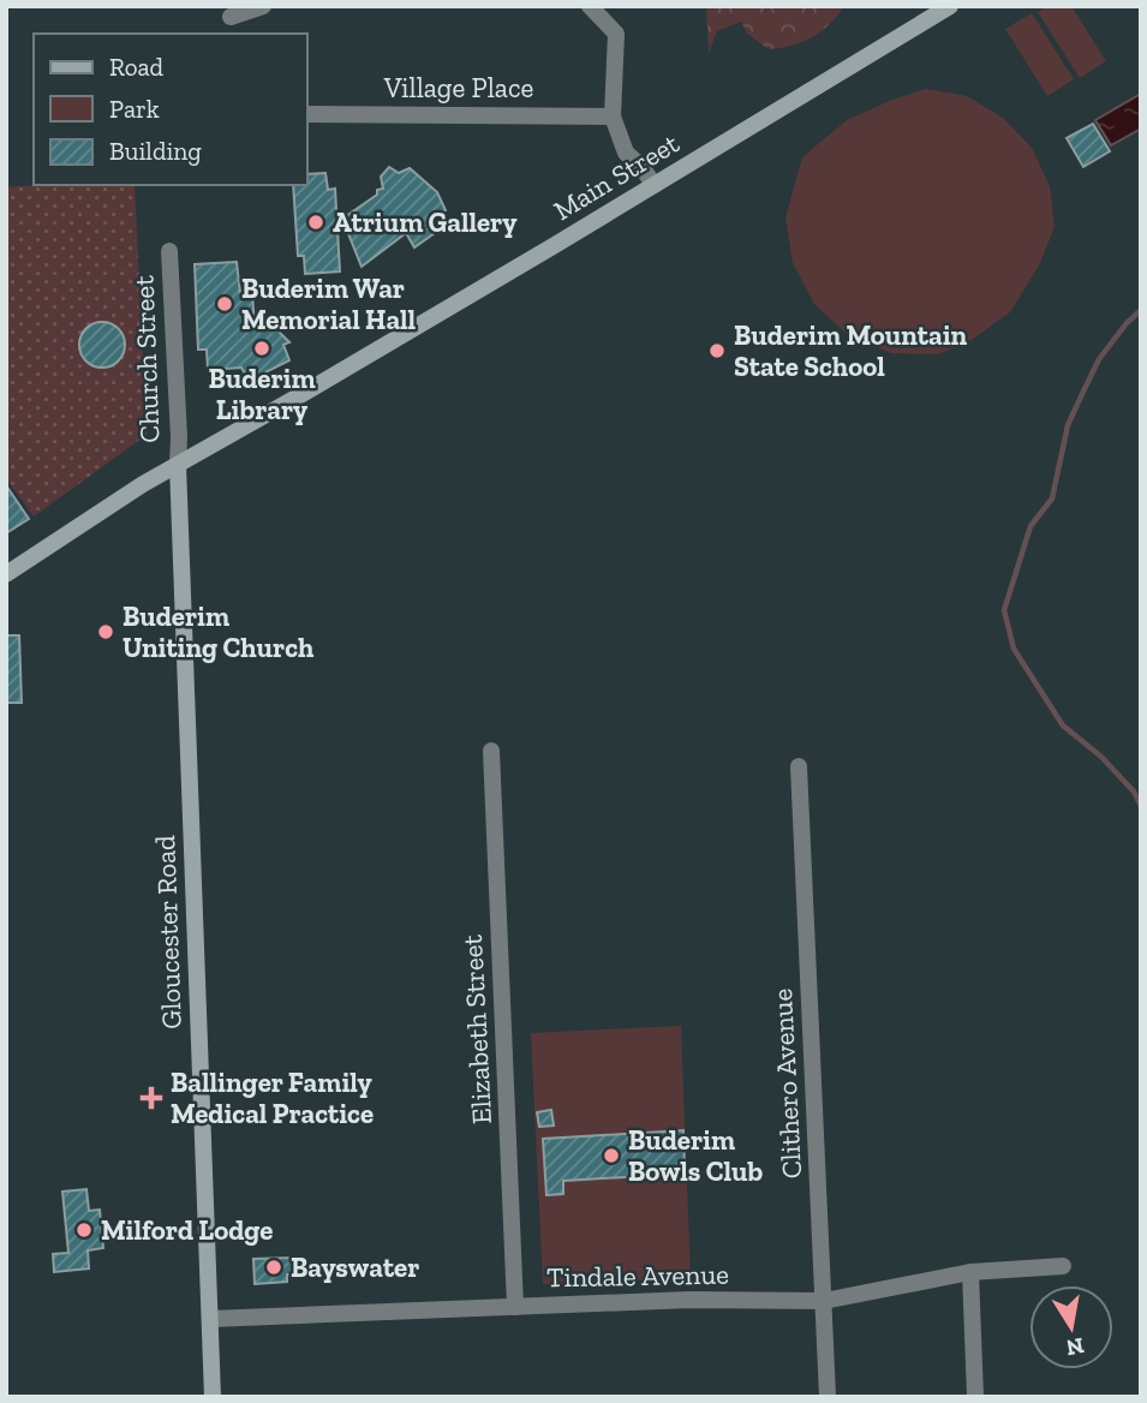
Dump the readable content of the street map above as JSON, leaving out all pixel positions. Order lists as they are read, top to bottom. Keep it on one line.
{"streets":{"main road":["Main Street","Gloucester Road"],"street":["Village Place","Church Street","Elizabeth Street","Clithero Avenue","Tindale Avenue"]},"crossings":[["Main Street","Church Street"],["Main Street","Gloucester Road"],["Church Street","Gloucester Road"],["Gloucester Road","Tindale Avenue"],["Elizabeth Street","Tindale Avenue"],["Clithero Avenue","Tindale Avenue"]],"places":{"other":["Atrium Gallery","Buderim War Memorial Hall","Buderim Library","Buderim Mountain State School","Buderim Uniting Church","Buderim Bowls Club","Milford Lodge","Bayswater"],"health":["Ballinger Family Medical Practice"]},"legend":["Road","Park","Building"],"north":"bottom"}
